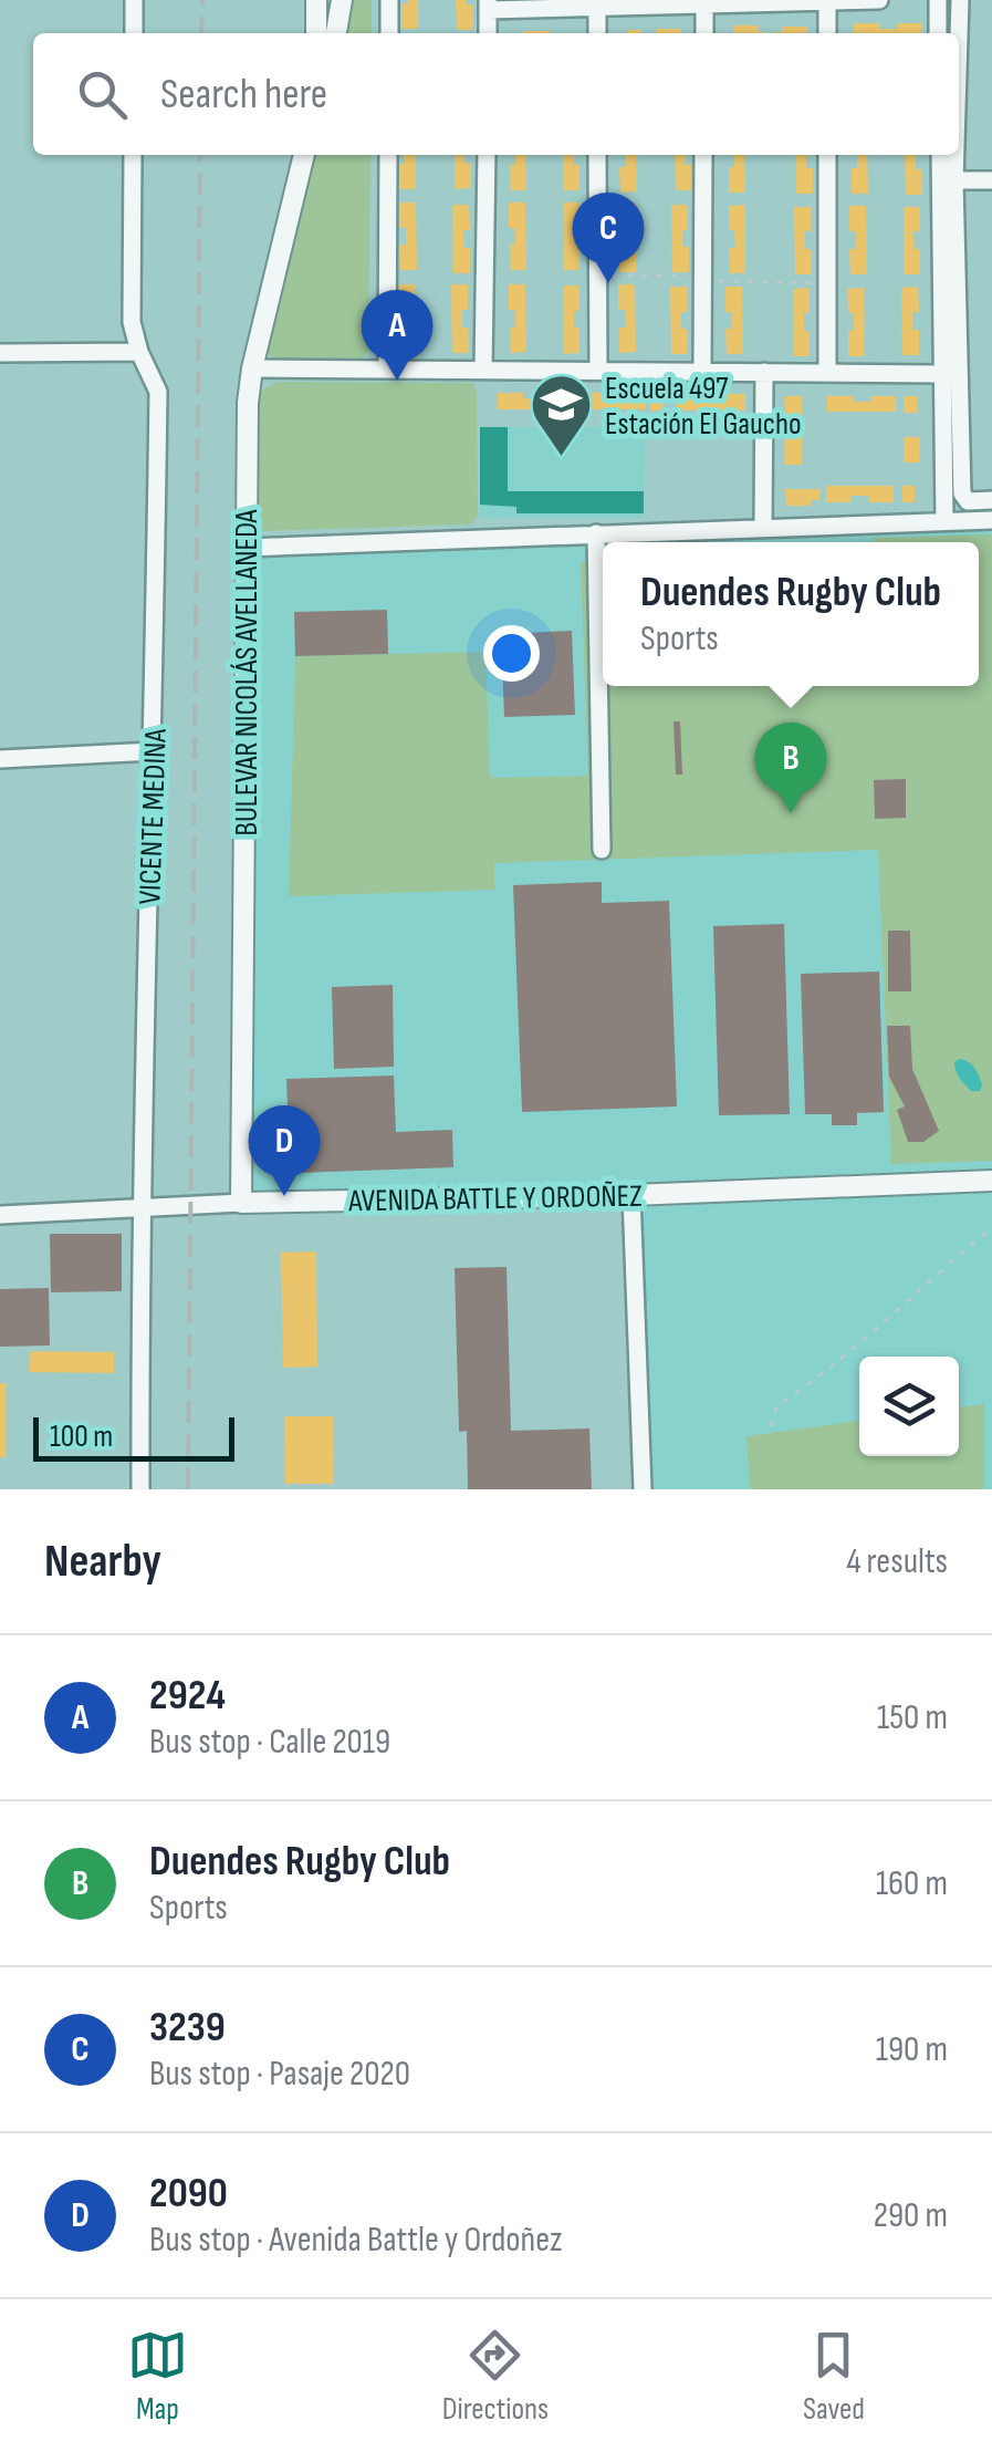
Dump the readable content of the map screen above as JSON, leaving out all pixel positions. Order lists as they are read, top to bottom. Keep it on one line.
{"streets":{"main road":["BULEVAR NICOLÁS AVELLANEDA","AVENIDA BATTLE Y ORDOÑEZ"],"street":["VICENTE MEDINA"]},"crossings":[["BULEVAR NICOLÁS AVELLANEDA","AVENIDA BATTLE Y ORDOÑEZ"],["VICENTE MEDINA","AVENIDA BATTLE Y ORDOÑEZ"]],"places":{"school or university":["Escuela 497 Estación El Gaucho"]},"scale_bar":"100 m","page":{"search":"Search here","pins":["C","A","B","D"],"popup":["Duendes Rugby Club","Sports"],"scale":"100 m","heading":["Nearby","4 results"],"list":[{"mark":"A","name":"2924","note":"Bus stop · Calle 2019","value":"150 m"},{"mark":"B","name":"Duendes Rugby Club","note":"Sports","value":"160 m"},{"mark":"C","name":"3239","note":"Bus stop · Pasaje 2020","value":"190 m"},{"mark":"D","name":"2090","note":"Bus stop · Avenida Battle y Ordoñez","value":"290 m"}],"nav":["Map","Directions","Saved"]}}
